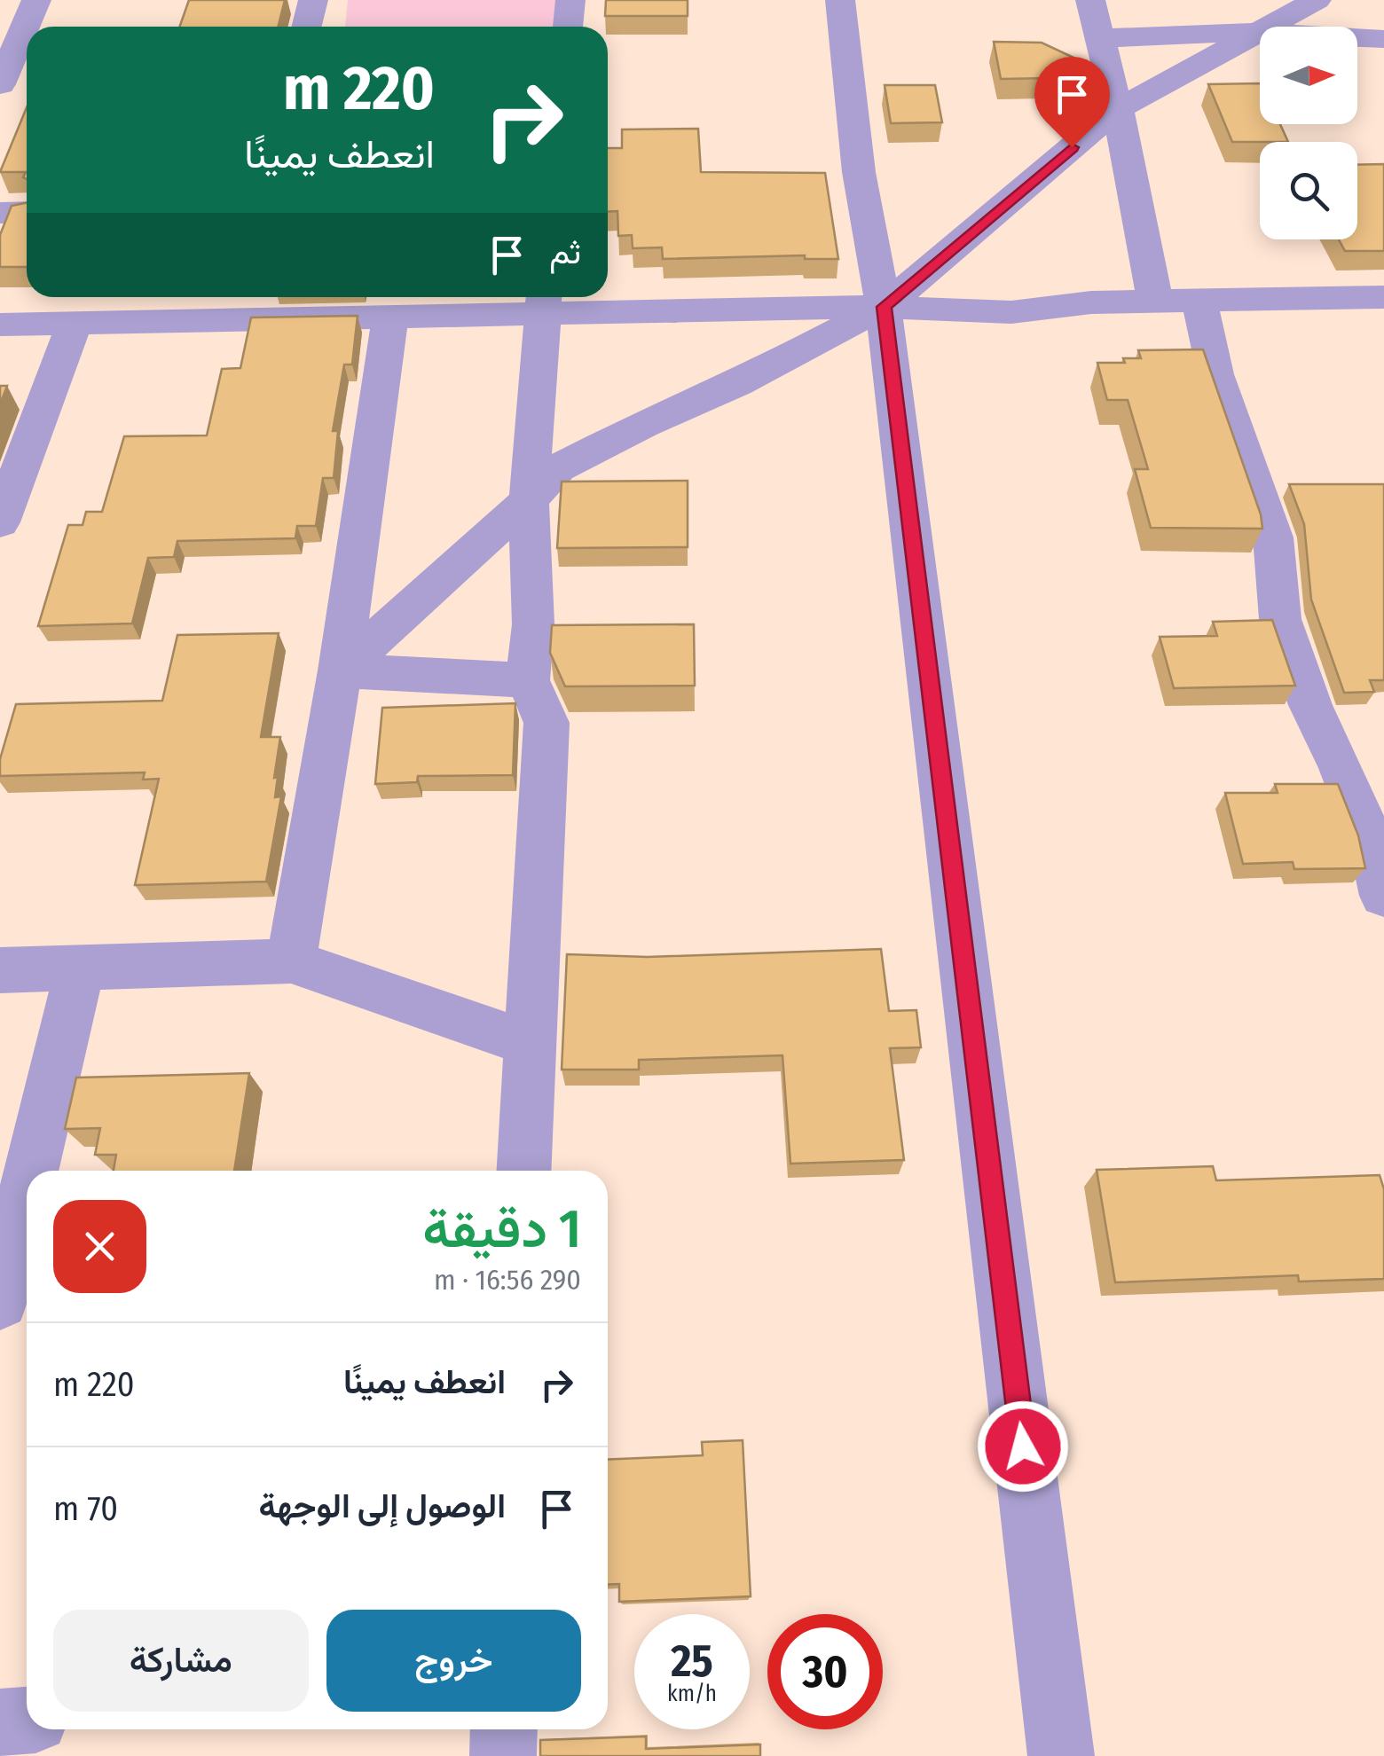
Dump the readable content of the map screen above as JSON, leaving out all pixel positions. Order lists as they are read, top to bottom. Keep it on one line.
{"north":"right","page":{"turn":["220 m","انعطف يمينًا"],"then":"ثم","heading":["1 دقيقة","290 m · 16:56"],"list":[{"name":"انعطف يمينًا","value":"220 m"},{"name":"الوصول إلى الوجهة","value":"70 m"}],"buttons":["خروج","مشاركة"],"speed":"25 km/h","limit":"30"}}
